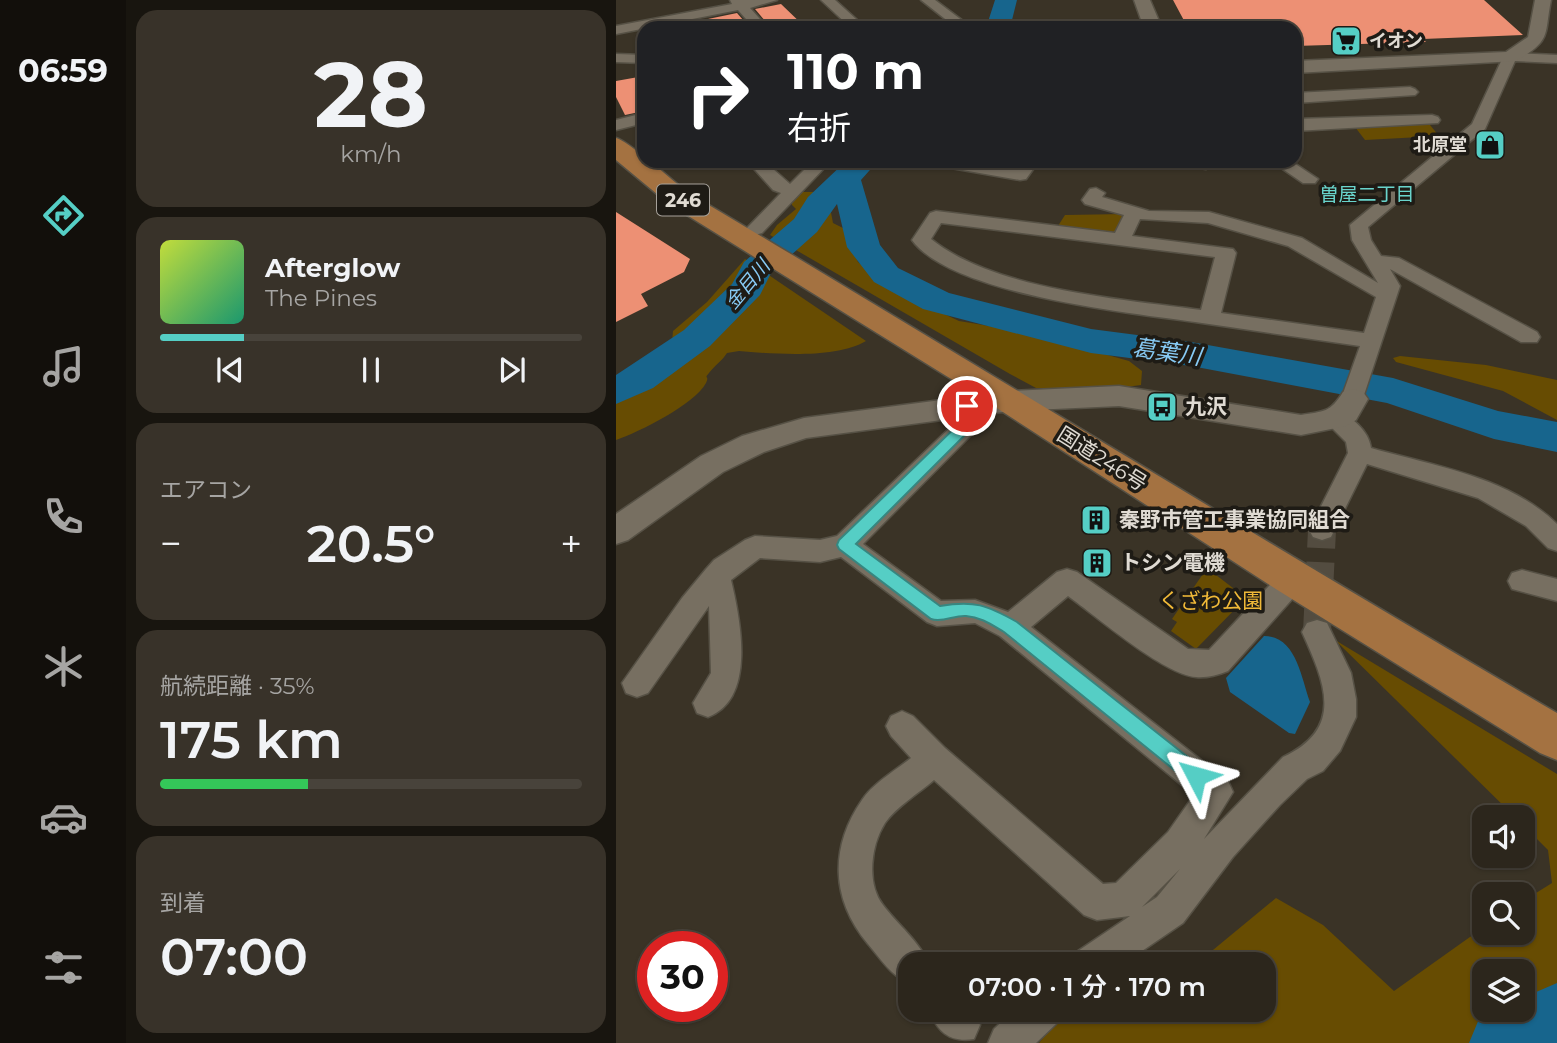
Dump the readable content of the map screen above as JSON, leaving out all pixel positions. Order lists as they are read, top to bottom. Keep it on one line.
{"streets":{"highway":["246","国道246号"]},"crossings":[["246","国道246号"]],"districts":["曽屋二丁目"],"water":["金目川","葛葉川"],"parks":["くざわ公園"],"places":{"supermarket":["イオン"],"shop":["北原堂"],"bus stop":["九沢"],"building":["秦野市管工事業協同組合","トシン電機"]},"page":{"tabs":"06:59","tile":[["28","km/h"],"エアコン",["航続距離 · 35%","175 km"],["到着","07:00"]],"turn":["110 m","右折"],"song":["Afterglow","The Pines"],"heat":["−","20.5°","+"],"limit":"30","trip":"07:00 · 1 分 · 170 m"}}
